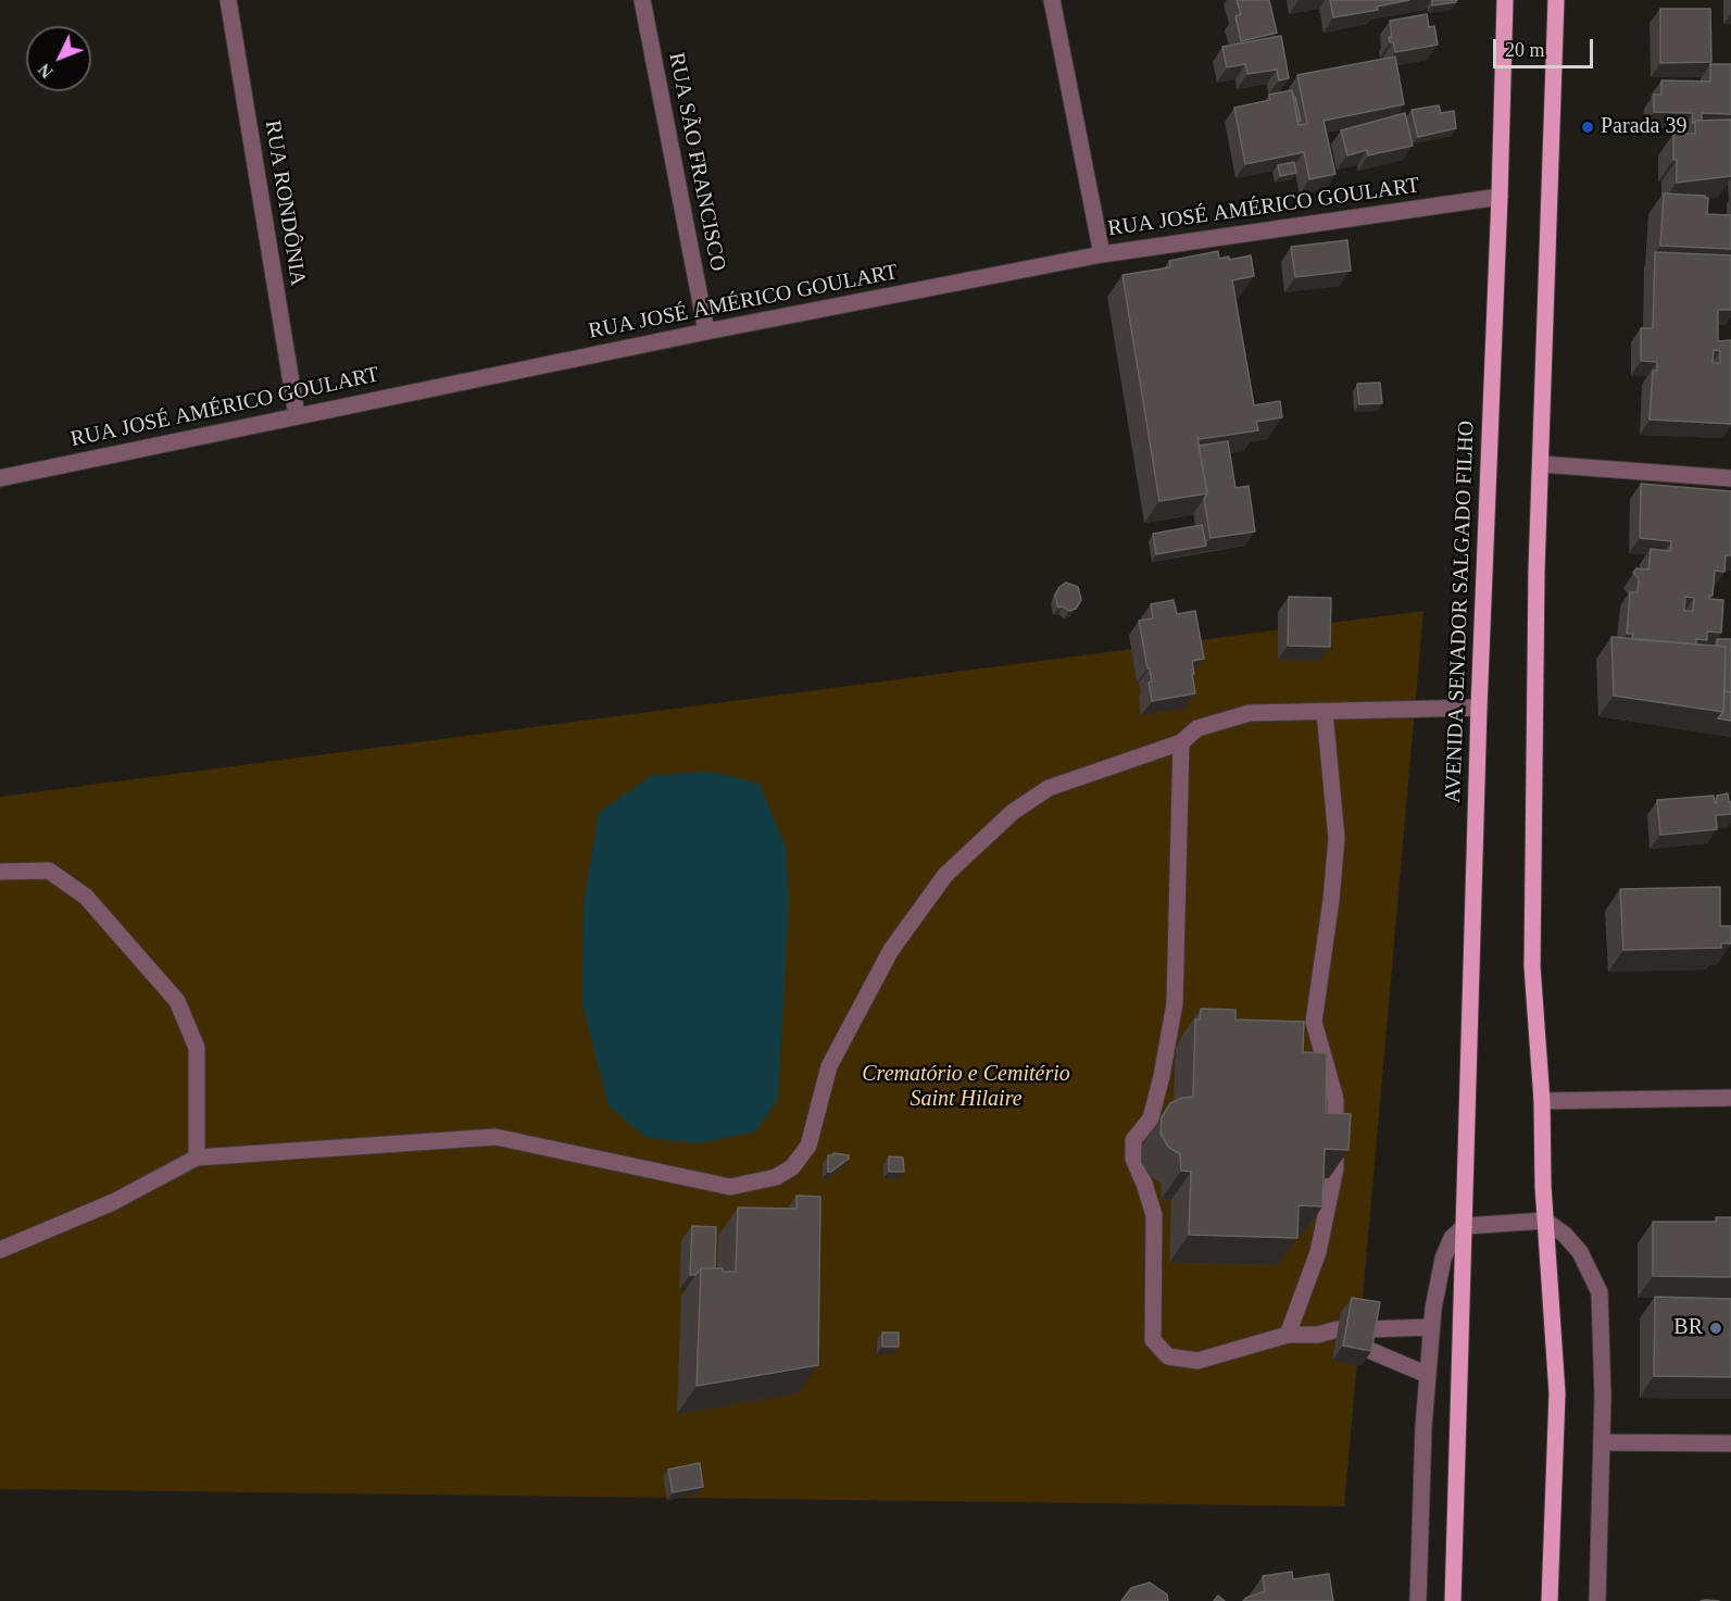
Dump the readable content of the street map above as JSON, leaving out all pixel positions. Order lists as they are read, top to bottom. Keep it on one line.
{"streets":{"main road":["AVENIDA SENADOR SALGADO FILHO"],"street":["RUA SÃO FRANCISCO","RUA RONDÔNIA","RUA JOSÉ AMÉRICO GOULART"]},"crossings":[["RUA SÃO FRANCISCO","RUA JOSÉ AMÉRICO GOULART"],["RUA RONDÔNIA","RUA JOSÉ AMÉRICO GOULART"],["RUA JOSÉ AMÉRICO GOULART","AVENIDA SENADOR SALGADO FILHO"]],"parks":["Crematório e Cemitério Saint Hilaire"],"places":["Parada 39","BR"],"scale_bar":"20 m","north":"bottom left"}
